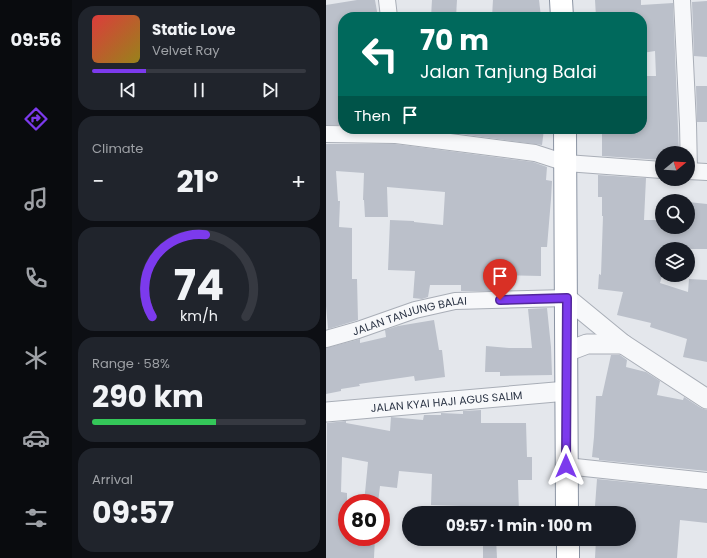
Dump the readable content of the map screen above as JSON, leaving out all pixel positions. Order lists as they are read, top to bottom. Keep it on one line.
{"streets":{"street":["JALAN TANJUNG BALAI","JALAN KYAI HAJI AGUS SALIM"]},"north":"right","page":{"tabs":"09:56","turn":["70 m","Jalan Tanjung Balai"],"song":["Static Love","Velvet Ray"],"then":"Then","tile":["Climate",["Range · 58%","290 km"],["Arrival","09:57"]],"heat":["−","21°","+"],"limit":"80","trip":"09:57 · 1 min · 100 m","gauge":["74","km/h"]}}
